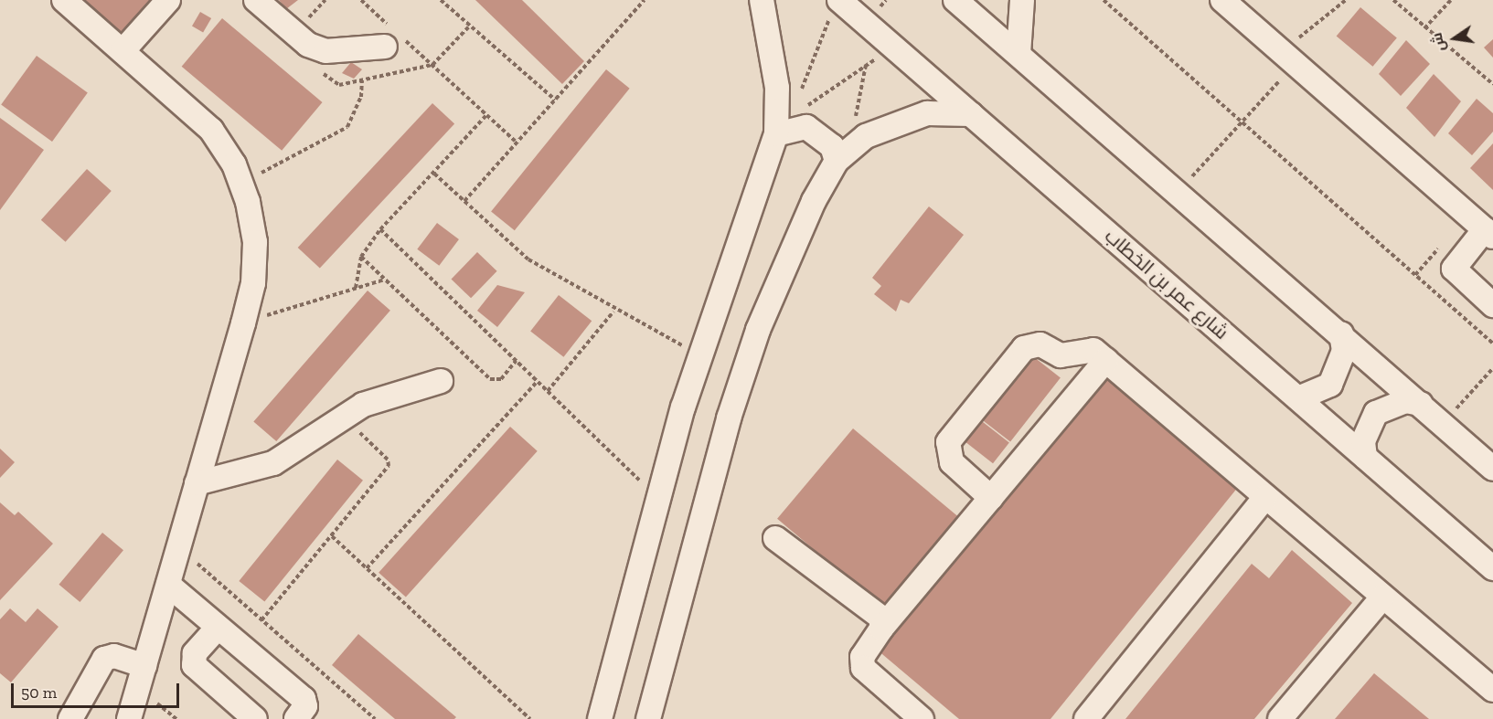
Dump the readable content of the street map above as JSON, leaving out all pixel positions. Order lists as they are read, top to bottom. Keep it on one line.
{"streets":{"street":["شارع عمر بن الخطاب"]},"scale_bar":"50 m","north":"left"}
